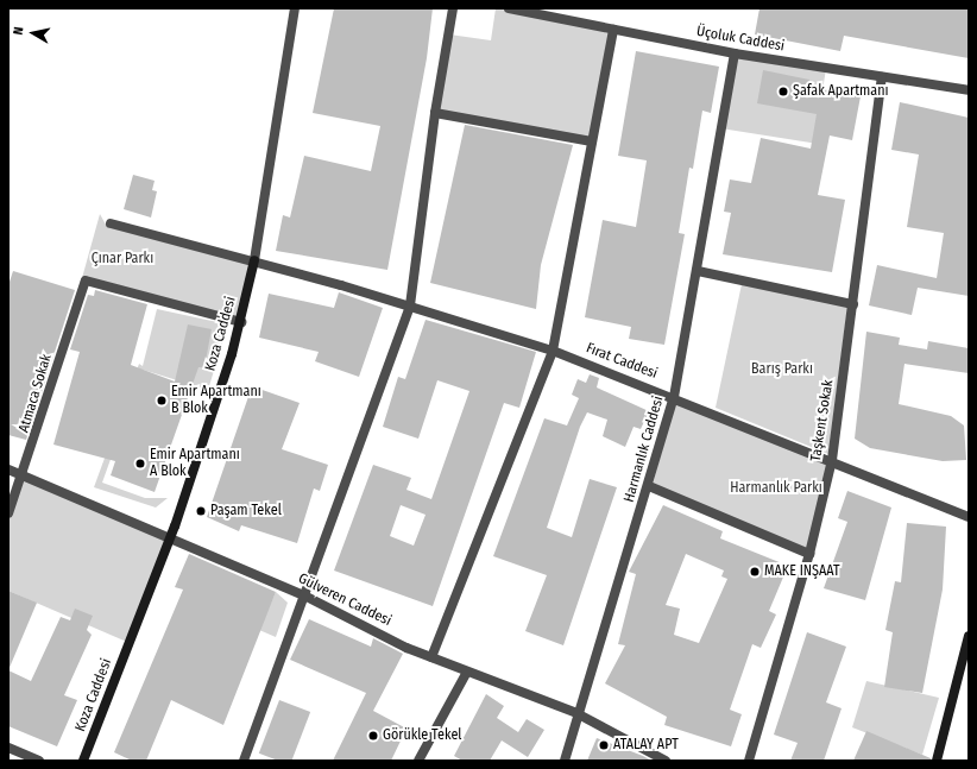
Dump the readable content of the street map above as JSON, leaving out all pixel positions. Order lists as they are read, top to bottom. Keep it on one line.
{"streets":{"street":["Üçoluk Caddesi","Koza Caddesi","Fırat Caddesi","Atmaca Sokak","Taşkent Sokak","Harmanlık Caddesi","Gülveren Caddesi"]},"crossings":[["Üçoluk Caddesi","Taşkent Sokak"],["Üçoluk Caddesi","Harmanlık Caddesi"],["Koza Caddesi","Fırat Caddesi"],["Koza Caddesi","Atmaca Sokak"],["Koza Caddesi","Gülveren Caddesi"],["Fırat Caddesi","Taşkent Sokak"],["Fırat Caddesi","Harmanlık Caddesi"],["Atmaca Sokak","Gülveren Caddesi"],["Harmanlık Caddesi","Gülveren Caddesi"]],"parks":["Çınar Parkı","Barış Parkı","Harmanlık Parkı"],"places":["Şafak Apartmanı","Emir Apartmanı B Blok","Emir Apartmanı A Blok","Paşam Tekel","MAKE INŞAAT","Görükle Tekel","ATALAY APT"],"north":"left"}
